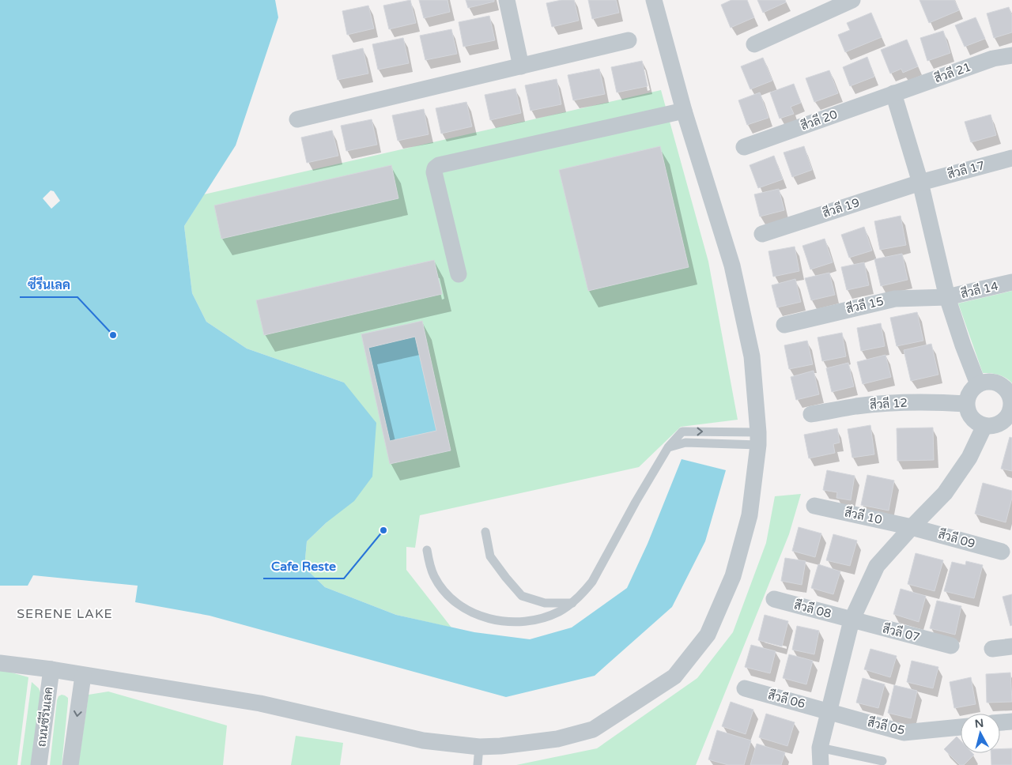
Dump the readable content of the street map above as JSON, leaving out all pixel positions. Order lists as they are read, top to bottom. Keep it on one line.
{"streets":{"street":["สีวลี 21","สีวลี 20","สีวลี 17","สีวลี 19","สีวลี 14","สีวลี 15","สีวลี 12","สีวลี 10","สีวลี 09","สีวลี 08","สีวลี 07","สีวลี 06","ถนนซีรีนเลค","สีวลี 05"]},"crossings":[["สีวลี 21","สีวลี 20"],["สีวลี 17","สีวลี 19"],["สีวลี 14","สีวลี 15"],["สีวลี 10","สีวลี 09"],["สีวลี 08","สีวลี 07"],["สีวลี 06","สีวลี 05"]],"districts":["SERENE LAKE"],"places":["ซีรีนเลค","Cafe Reste"],"north":"top"}
